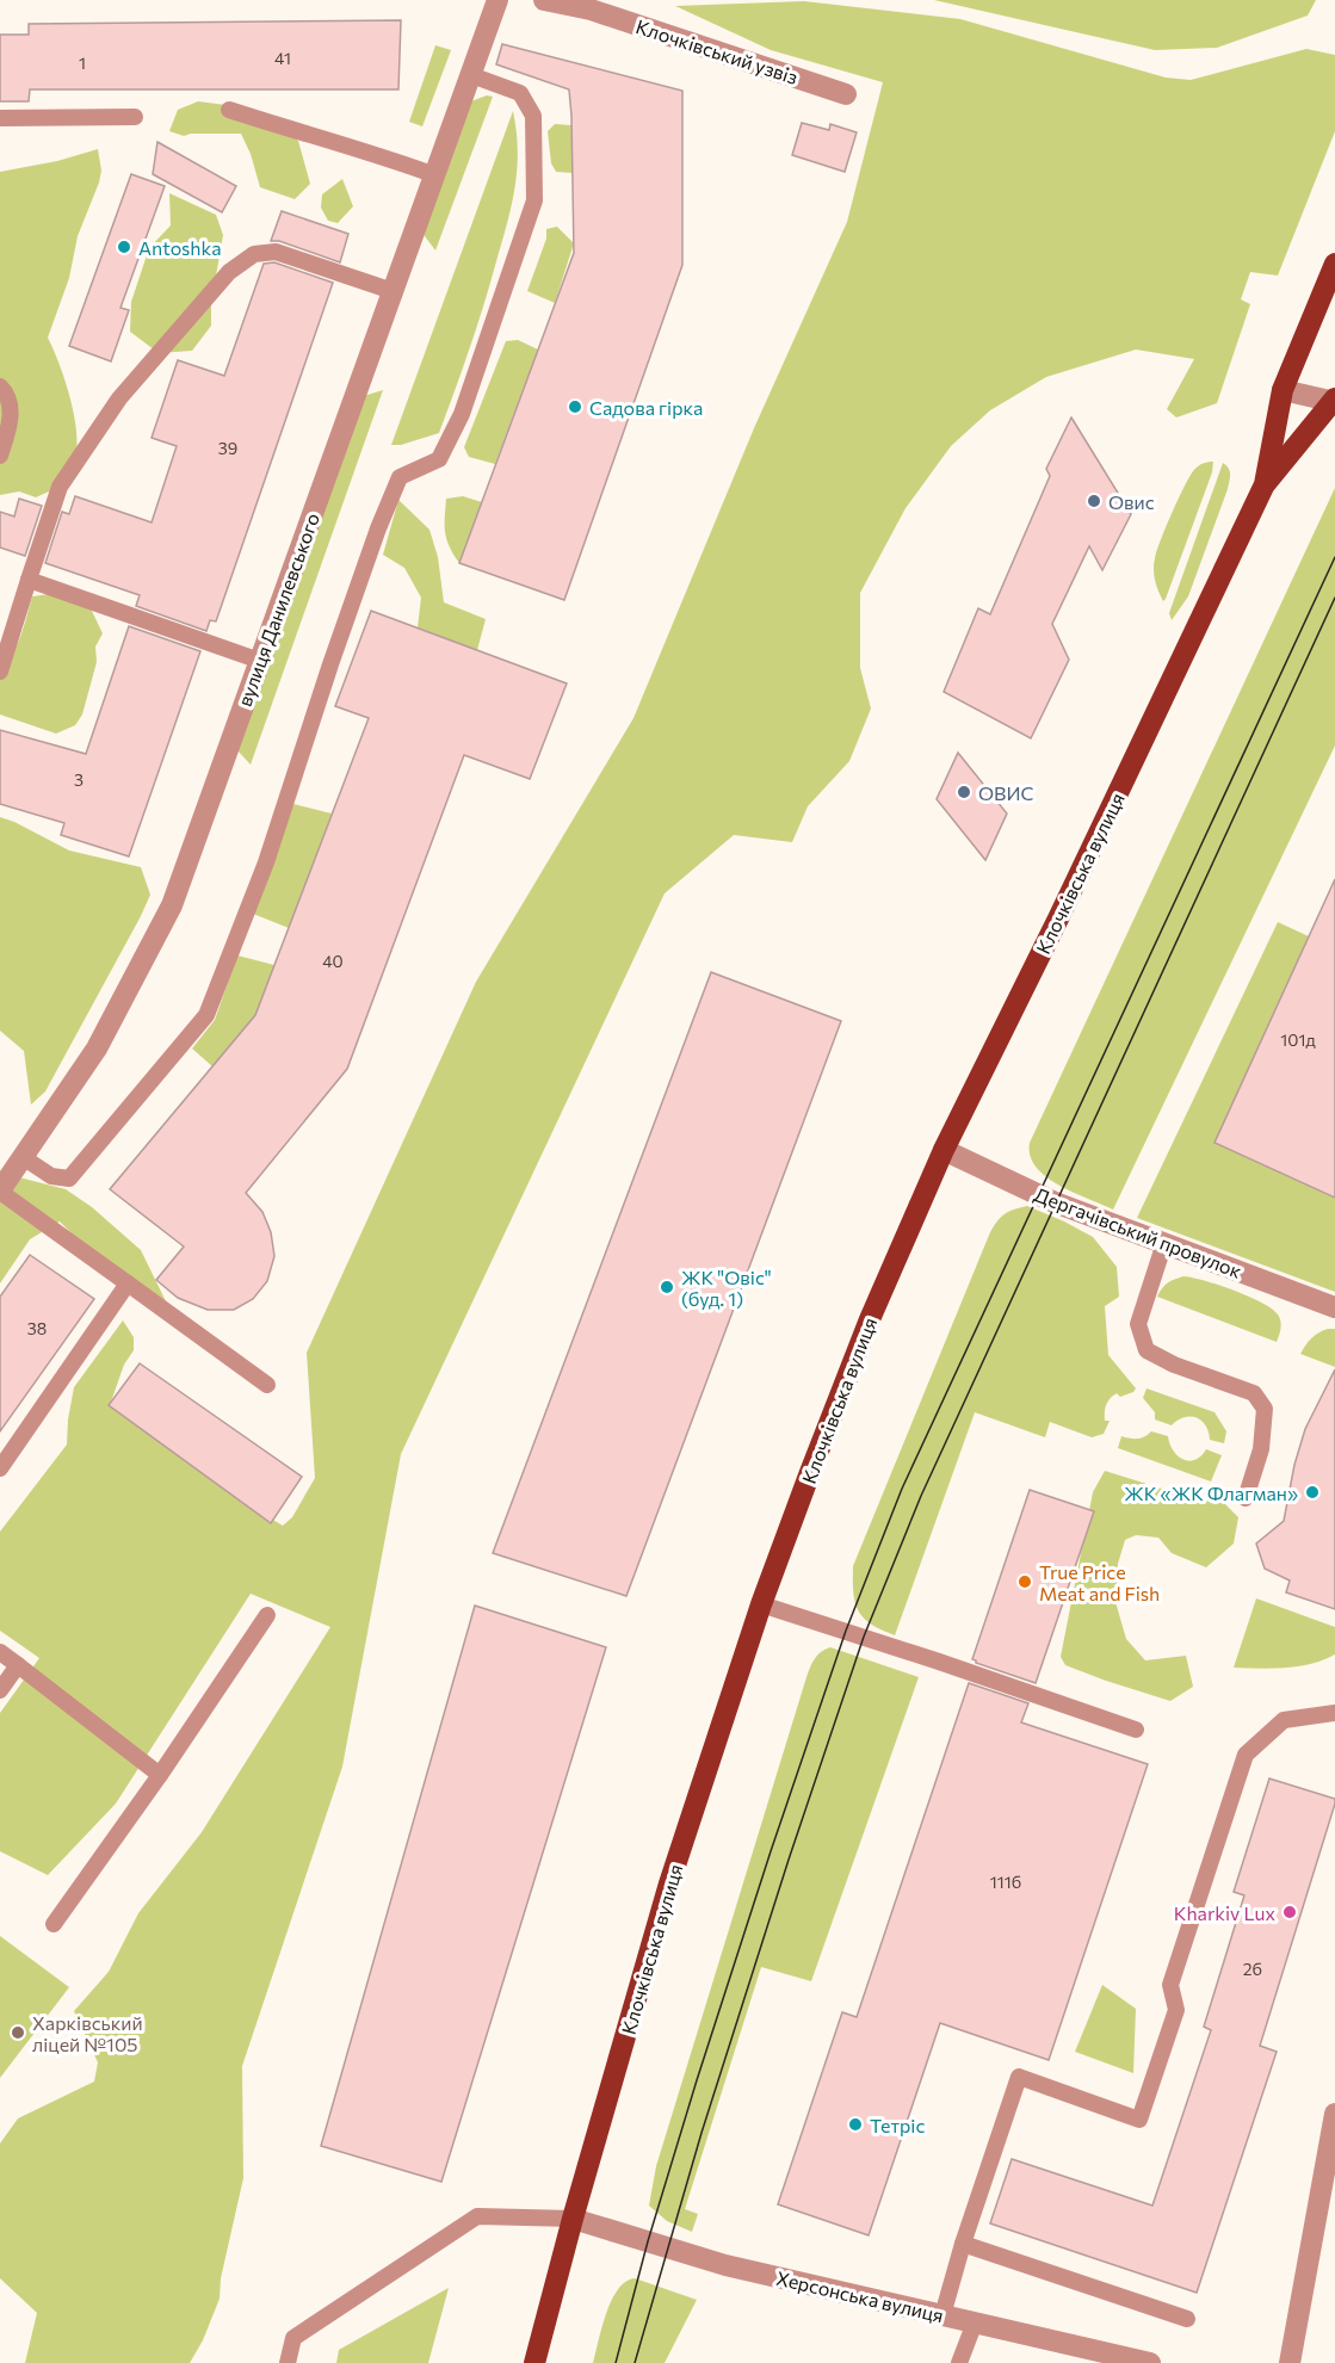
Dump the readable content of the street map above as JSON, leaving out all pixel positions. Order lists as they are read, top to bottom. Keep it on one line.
{"streets":{"main road":["Клочківська вулиця"],"street":["Клочківський узвіз","вулиця Данилевського","Дергачівський провулок","Херсонська вулиця"]},"crossings":[["Клочківська вулиця","Дергачівський провулок"],["Клочківська вулиця","Херсонська вулиця"]],"places":["Antoshka","Садова гірка","Овис","ОВИС","ЖК \"Овіс\" (буд. 1)","ЖК «ЖК Флагман»","True Price Meat and Fish","Kharkiv Lux","Харківський ліцей №105","Тетріс"],"house_numbers":["41","1","39","3","40","101д","38","111б","2б"]}
